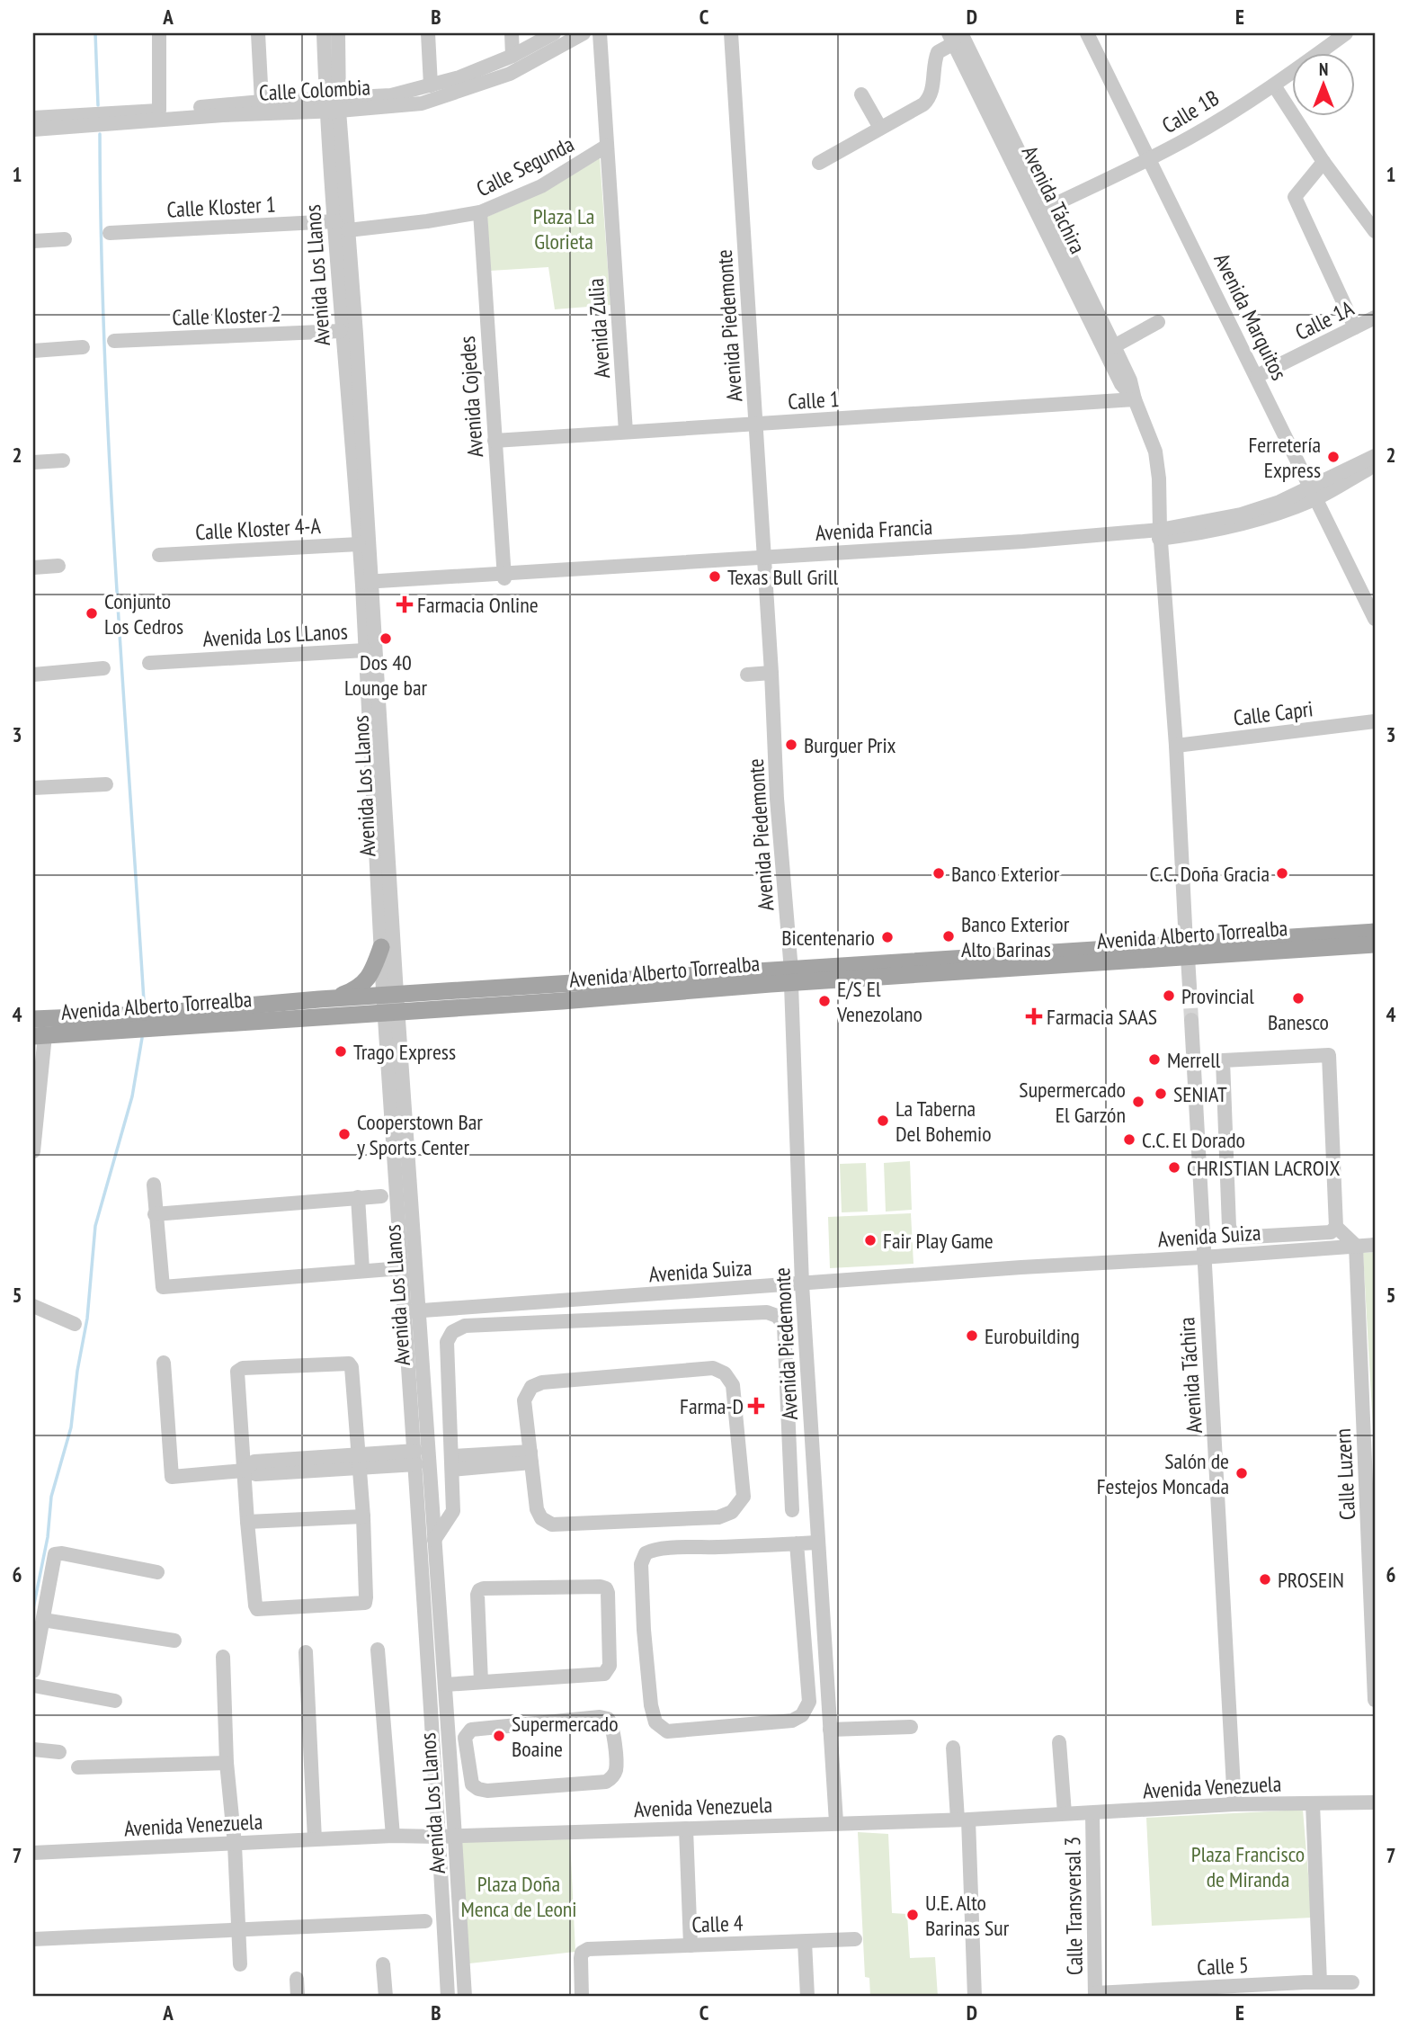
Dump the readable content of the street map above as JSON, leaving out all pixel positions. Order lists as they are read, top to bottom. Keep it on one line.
{"streets":{"main road":["Avenida Alberto Torrealba"],"street":["Calle Colombia","Calle 1B","Calle Segunda","Avenida Táchira","Calle Kloster 1","Avenida Los Llanos","Calle Kloster 2","Avenida Marquitos","Calle 1A","Avenida Piedemonte","Avenida Zulia","Avenida Cojedes","Calle 1","Calle Kloster 4-A","Avenida Francia","Avenida Los LLanos","Calle Capri","Avenida Suiza","Calle Luzern","Avenida Venezuela","Calle Transversal 3","Calle 4","Calle 5"]},"crossings":[["Calle Colombia","Avenida Los Llanos"],["Calle 1B","Avenida Marquitos"],["Calle Segunda","Avenida Los Llanos"],["Calle Segunda","Avenida Zulia"],["Calle Segunda","Avenida Cojedes"],["Avenida Táchira","Avenida Suiza"],["Avenida Táchira","Avenida Venezuela"],["Calle Kloster 1","Avenida Los Llanos"],["Avenida Los Llanos","Calle Kloster 2"],["Avenida Los Llanos","Calle Kloster 4-A"],["Avenida Los Llanos","Avenida Francia"],["Avenida Los Llanos","Avenida Los LLanos"],["Avenida Los Llanos","Avenida Alberto Torrealba"],["Avenida Los Llanos","Avenida Suiza"],["Avenida Los Llanos","Avenida Venezuela"],["Avenida Marquitos","Calle 1A"],["Avenida Marquitos","Avenida Francia"],["Avenida Piedemonte","Calle 1"],["Avenida Piedemonte","Avenida Francia"],["Avenida Piedemonte","Avenida Alberto Torrealba"],["Avenida Piedemonte","Avenida Suiza"],["Avenida Piedemonte","Avenida Venezuela"],["Avenida Zulia","Calle 1"],["Avenida Cojedes","Calle 1"],["Avenida Cojedes","Avenida Francia"],["Avenida Suiza","Calle Luzern"],["Avenida Venezuela","Calle Transversal 3"],["Calle Transversal 3","Calle 5"]],"parks":["Plaza La Glorieta","Plaza Francisco de Miranda","Plaza Doña Menca de Leoni"],"places":{"other":["Ferretería Express","Texas Bull Grill","Conjunto Los Cedros","Dos 40 Lounge bar","Burguer Prix","Banco Exterior","C.C. Doña Gracia","Banco Exterior Alto Barinas","Bicentenario","Provincial","Banesco","E/S El Venezolano","Trago Express","Merrell","SENIAT","Supermercado El Garzón","La Taberna Del Bohemio","Cooperstown Bar y Sports Center","C.C. El Dorado","CHRISTIAN LACROIX","Fair Play Game","Eurobuilding","Salón de Festejos Moncada","PROSEIN","Supermercado Boaine","U.E. Alto Barinas Sur"],"health":["Farmacia Online","Farmacia SAAS","Farma-D"]},"north":"top","grid":{"columns":["A","B","C","D","E"],"rows":["1","2","3","4","5","6","7"]}}
